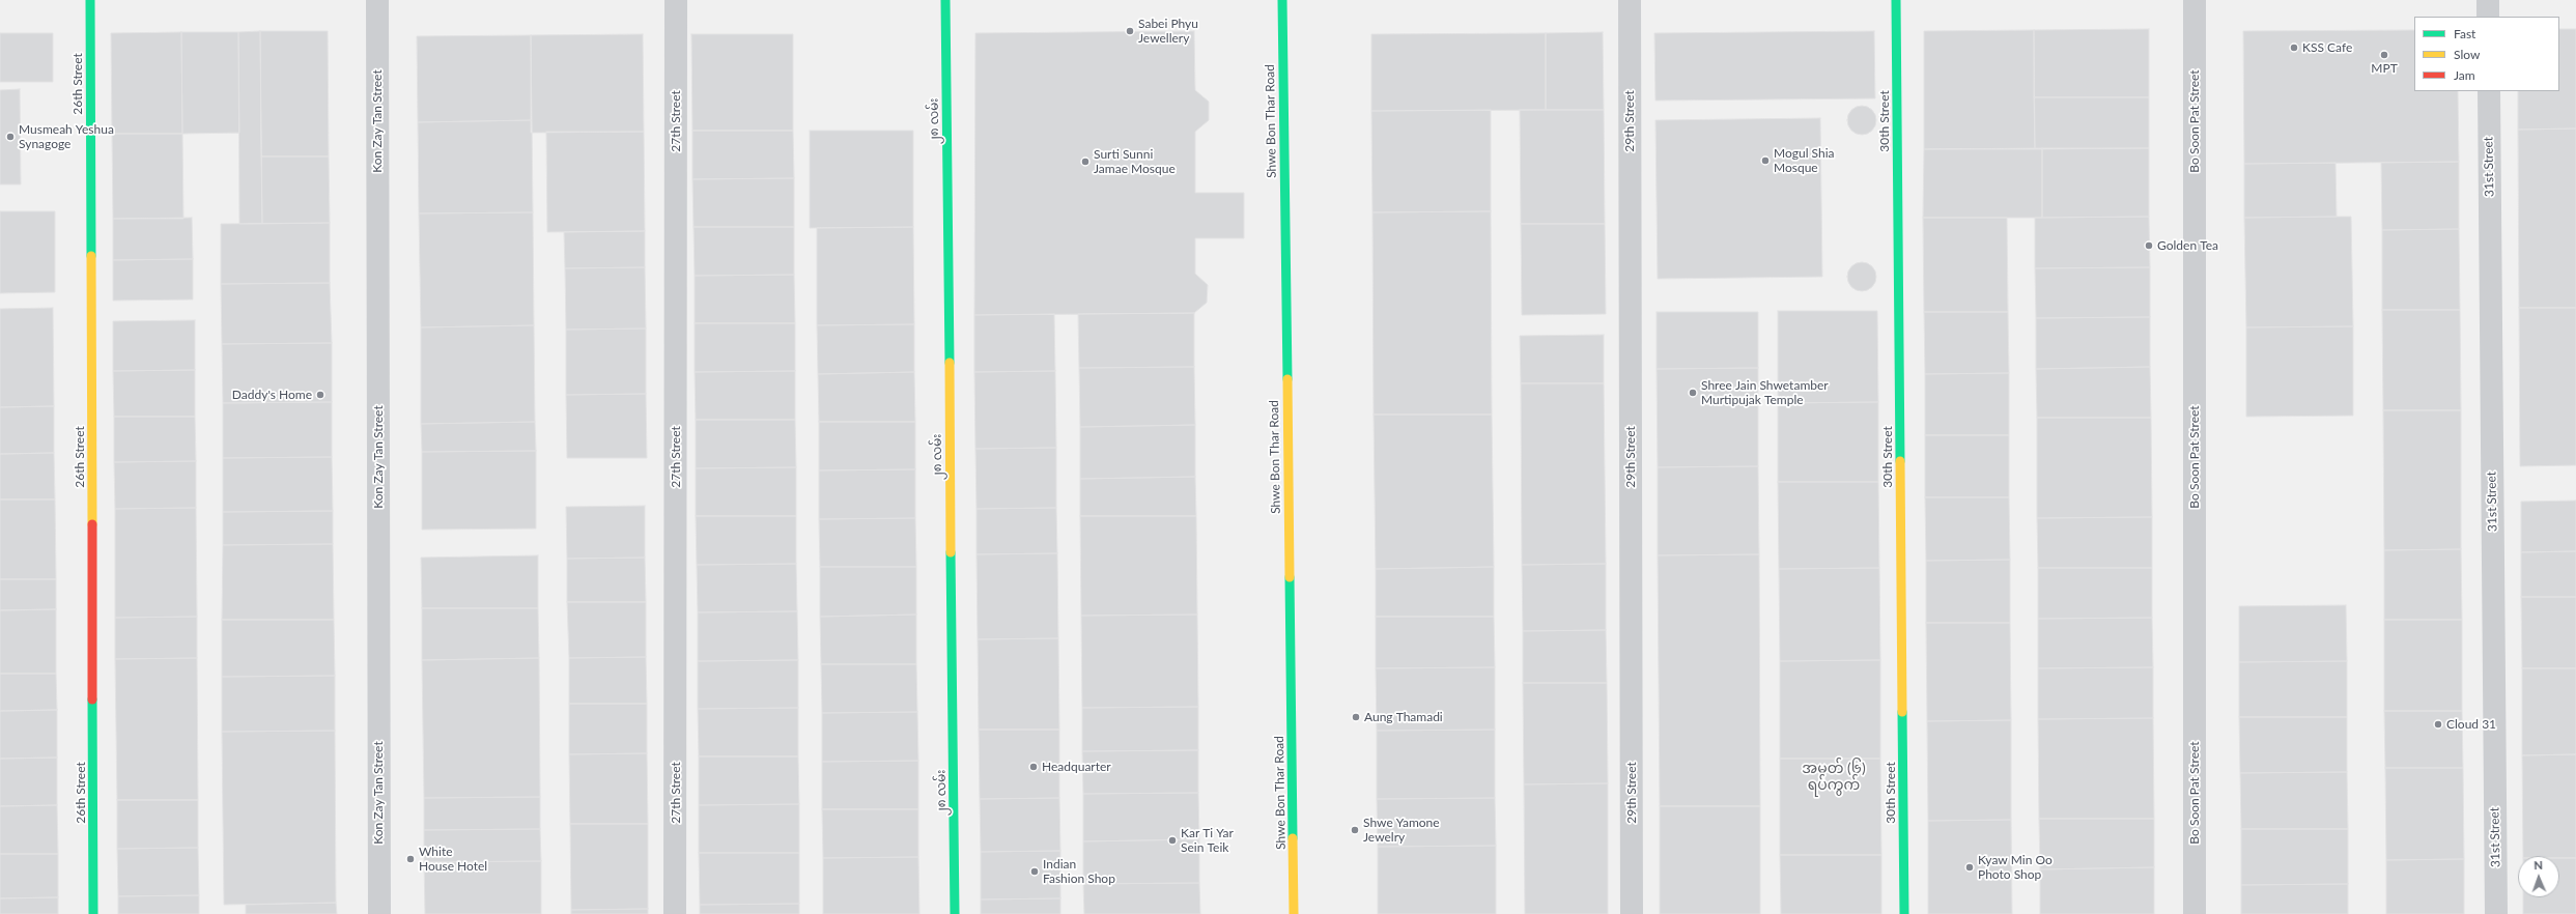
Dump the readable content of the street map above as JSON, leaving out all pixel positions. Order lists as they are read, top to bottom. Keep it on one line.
{"streets":{"street":["26th Street","Kon Zay Tan Street","27th Street","၂၈ လမ်း","Shwe Bon Thar Road","29th Street","30th Street","Bo Soon Pat Street","31st Street"]},"districts":["အမှတ် (၆) ရပ်ကွက်"],"places":["Sabei Phyu Jewellery","KSS Cafe","MPT","Musmeah Yeshua Synagoge","Mogul Shia Mosque","Surti Sunni Jamae Mosque","Golden Tea","Shree Jain Shwetamber Murtipujak Temple","Daddy's Home","Aung Thamadi","Cloud 31","Headquarter","Shwe Yamone Jewelry","Kar Ti Yar Sein Teik","White House Hotel","Kyaw Min Oo Photo Shop","Indian Fashion Shop"],"legend":["Fast","Slow","Jam"],"north":"top"}
